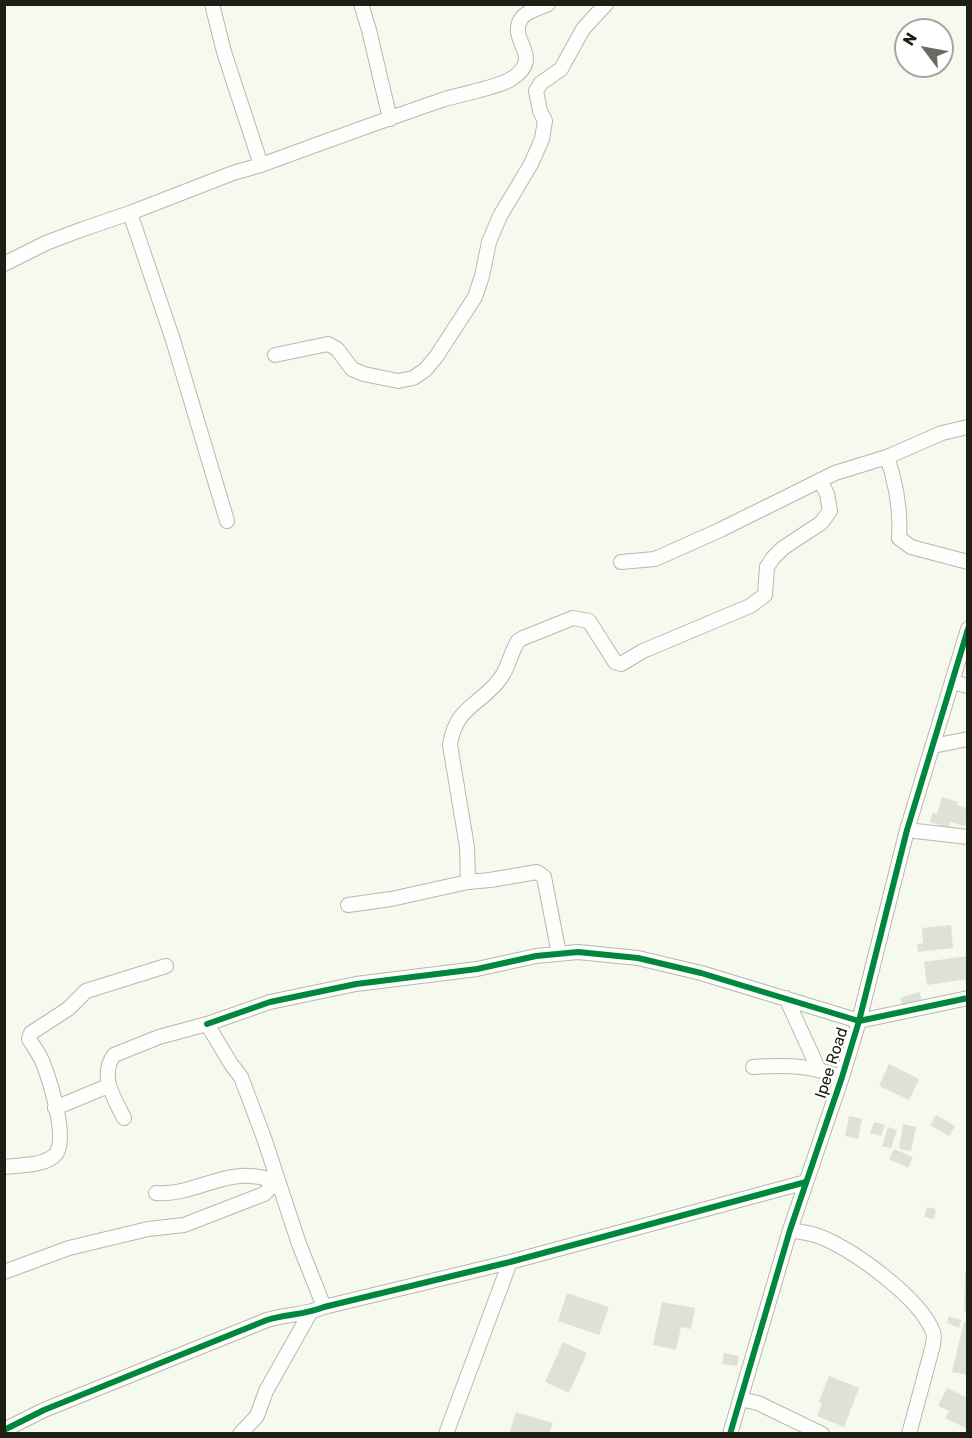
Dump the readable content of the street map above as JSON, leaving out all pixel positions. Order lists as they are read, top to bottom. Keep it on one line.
{"streets":{"street":["Ipee Road"]},"north":"top left"}
